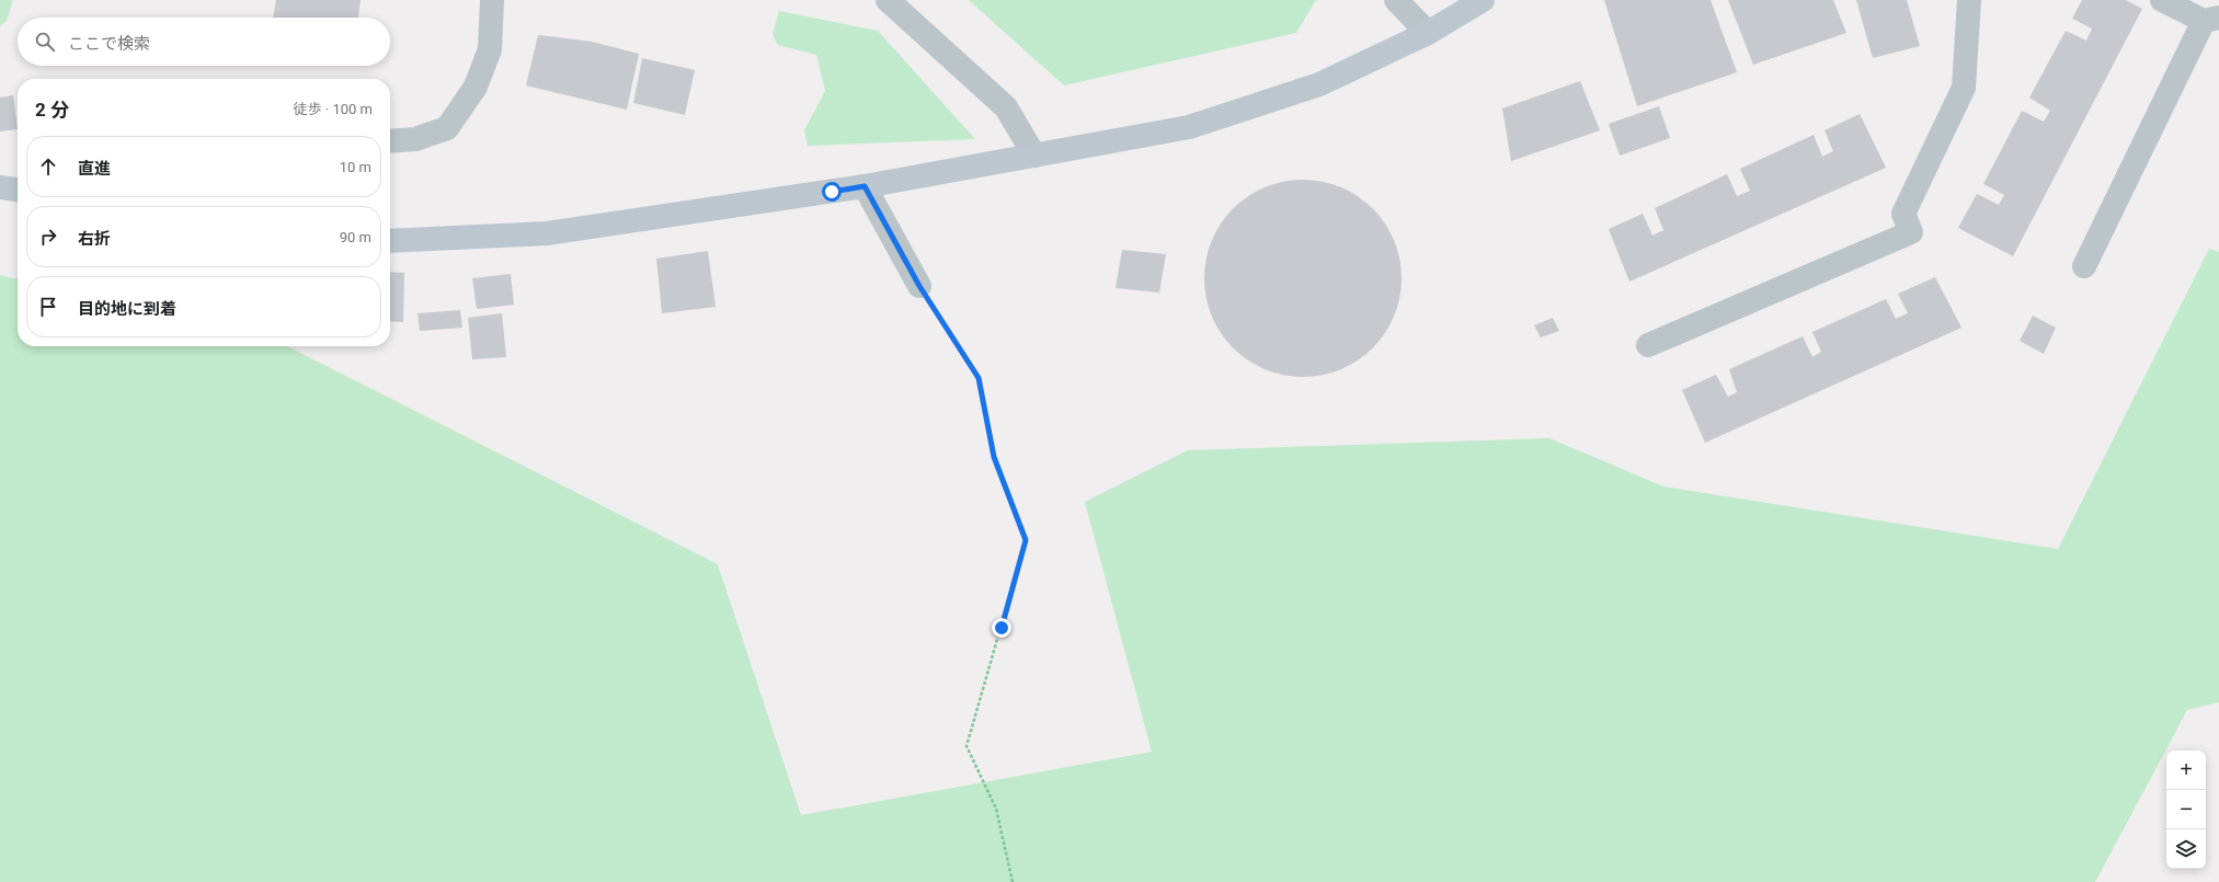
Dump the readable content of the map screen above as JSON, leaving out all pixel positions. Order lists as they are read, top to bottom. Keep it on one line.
{"page":{"search":"ここで検索","heading":["2 分","徒歩 · 100 m"],"list":[["直進","10 m"],["右折","90 m"],"目的地に到着"],"map_buttons":["+","−"]}}
